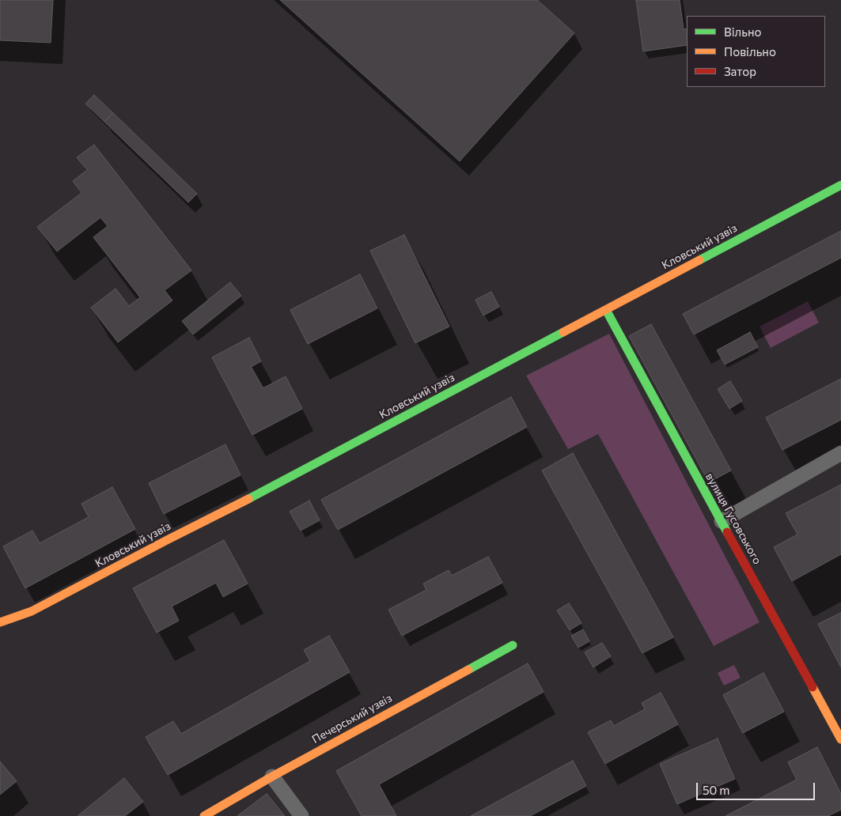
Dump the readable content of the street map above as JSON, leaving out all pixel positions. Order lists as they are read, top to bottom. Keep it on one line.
{"streets":{"street":["Кловський узвіз","вулиця Гусовського","Печерський узвіз"]},"crossings":[["Кловський узвіз","вулиця Гусовського"]],"legend":["Вільно","Повільно","Затор"],"scale_bar":"50 m"}
